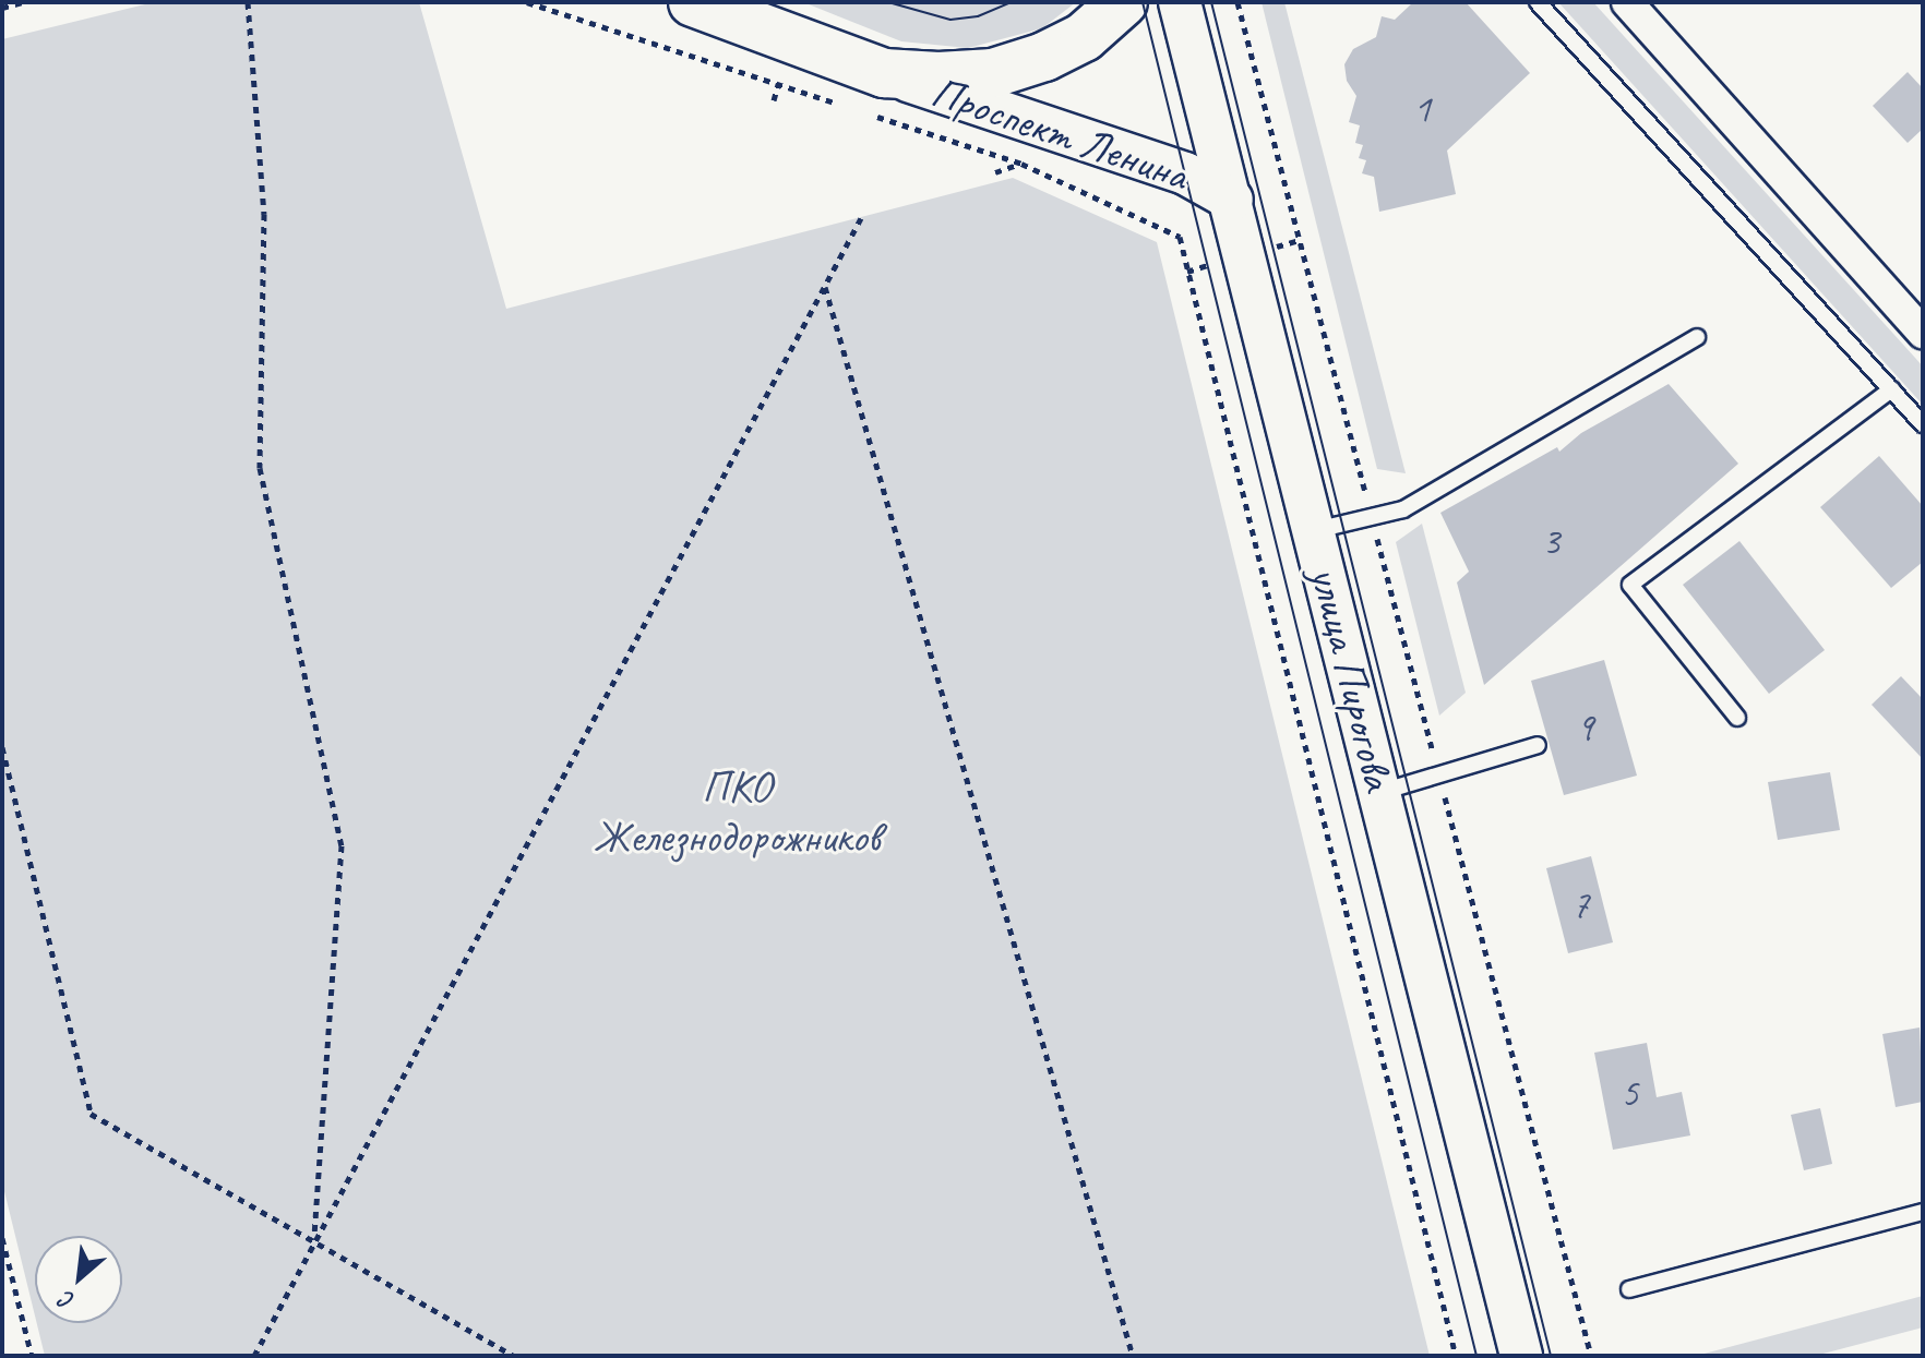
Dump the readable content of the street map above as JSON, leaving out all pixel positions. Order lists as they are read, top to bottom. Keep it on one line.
{"streets":{"highway":["Проспект Ленина"],"main road":["улица Пирогова"]},"crossings":[["Проспект Ленина","улица Пирогова"]],"parks":["ПКО Железнодорожников"],"house_numbers":["1","3","9","7","5"],"north":"bottom left"}
